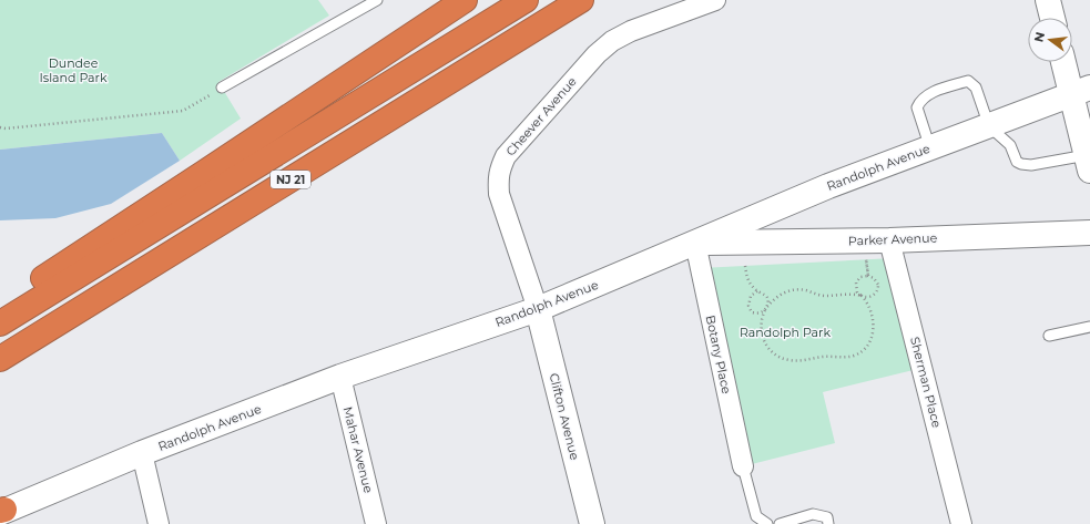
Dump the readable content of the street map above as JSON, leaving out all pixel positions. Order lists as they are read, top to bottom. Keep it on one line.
{"streets":{"highway":["NJ 21"],"street":["Cheever Avenue","Randolph Avenue","Parker Avenue","Botany Place","Sherman Place","Clifton Avenue","Mahar Avenue"]},"crossings":[["Cheever Avenue","Randolph Avenue"],["Cheever Avenue","Clifton Avenue"],["Randolph Avenue","Parker Avenue"],["Randolph Avenue","Botany Place"],["Randolph Avenue","Clifton Avenue"],["Randolph Avenue","Mahar Avenue"],["Parker Avenue","Botany Place"],["Parker Avenue","Sherman Place"]],"parks":["Dundee Island Park","Randolph Park"],"north":"left"}
